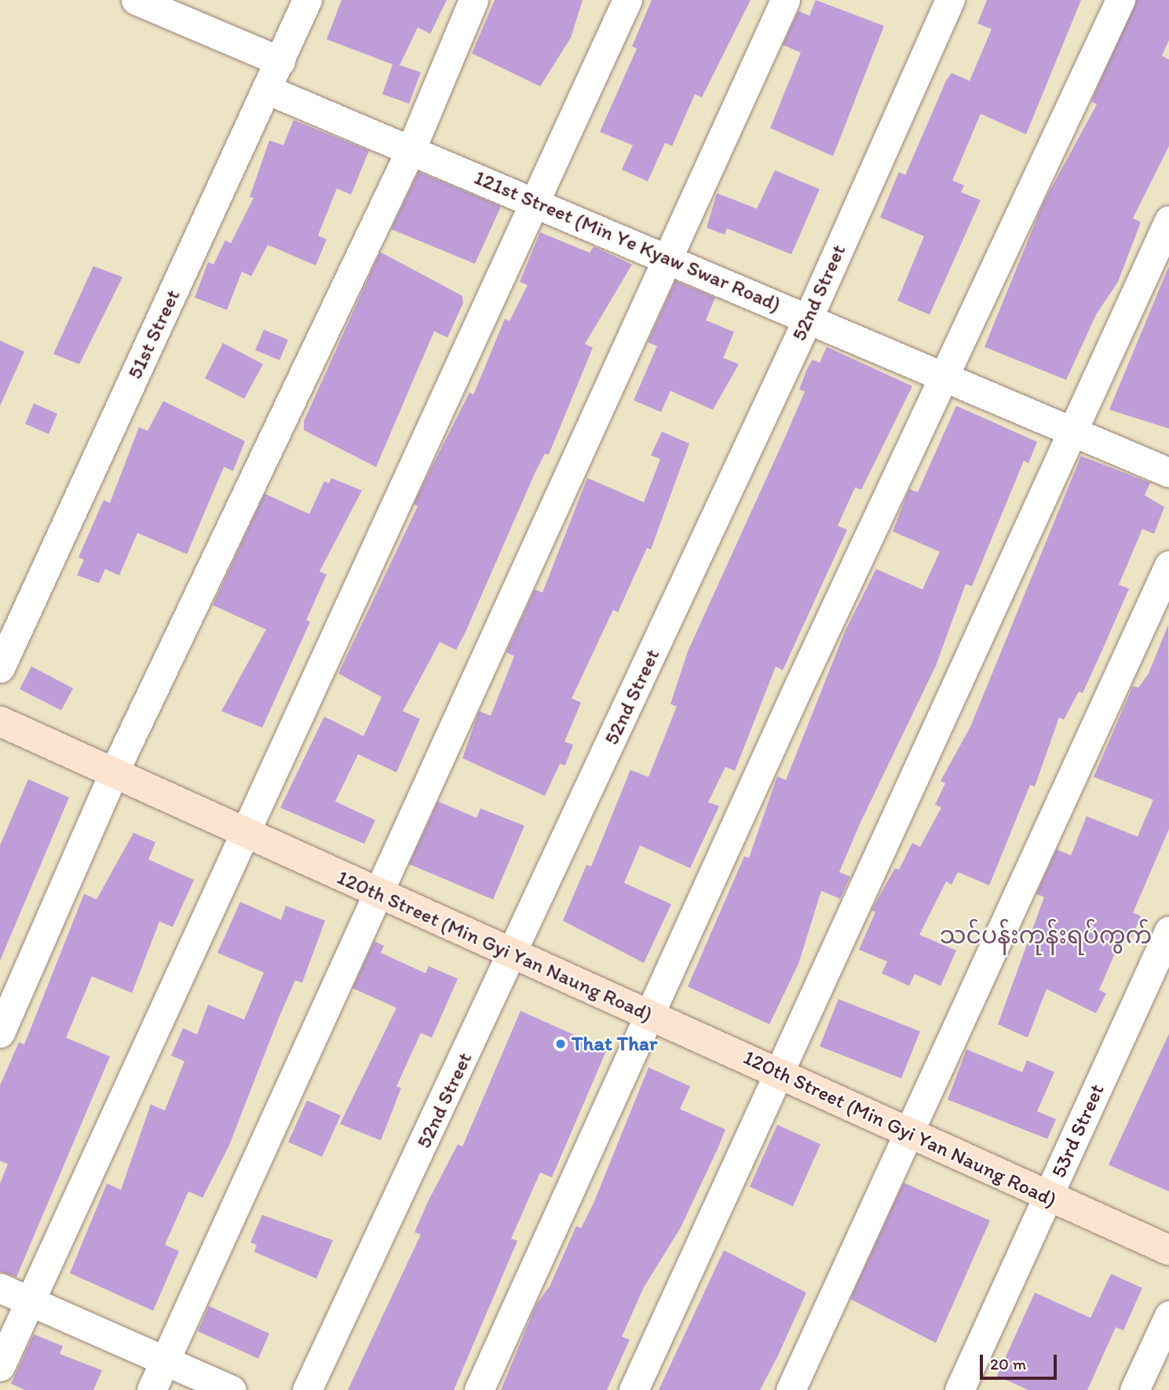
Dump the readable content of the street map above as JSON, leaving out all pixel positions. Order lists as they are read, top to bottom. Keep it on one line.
{"streets":{"main road":["120th Street (Min Gyi Yan Naung Road)"],"street":["121st Street (Min Ye Kyaw Swar Road)","52nd Street","51st Street","53rd Street"]},"crossings":[["121st Street (Min Ye Kyaw Swar Road)","52nd Street"],["121st Street (Min Ye Kyaw Swar Road)","51st Street"],["52nd Street","120th Street (Min Gyi Yan Naung Road)"],["120th Street (Min Gyi Yan Naung Road)","53rd Street"]],"districts":["သင်ပန်းကုန်းရပ်ကွက်"],"places":["That Thar"],"scale_bar":"20 m"}
